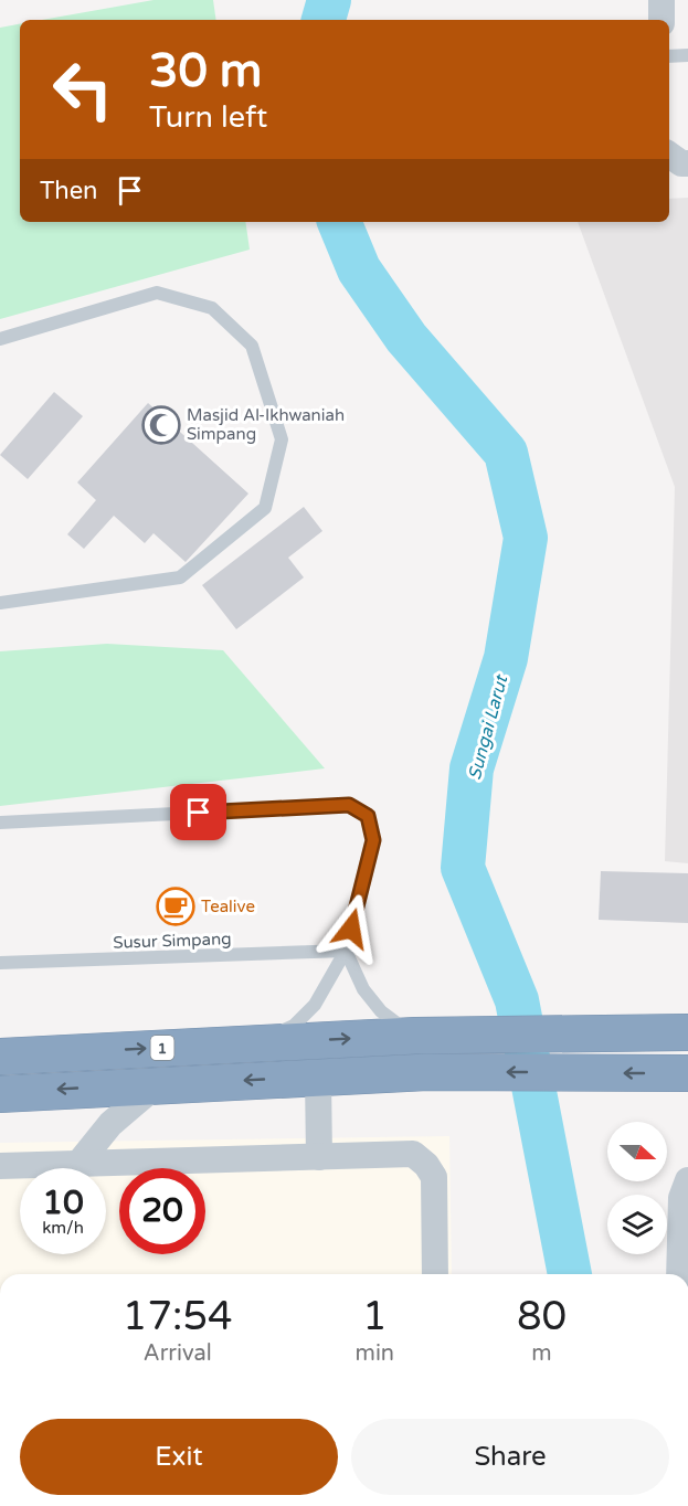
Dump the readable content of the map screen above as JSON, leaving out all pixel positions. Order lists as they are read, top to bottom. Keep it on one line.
{"streets":{"highway":["1"],"lane":["Susur Simpang"]},"water":["Sungai Larut"],"places":{"mosque":["Masjid Al-Ikhwaniah Simpang"],"cafe":["Tealive"]},"north":"right","page":{"turn":["30 m","Turn left"],"then":"Then","speed":"10 km/h","limit":"20","eta":["17:54","Arrival","1","min","80","m"],"buttons":["Exit","Share"]}}
